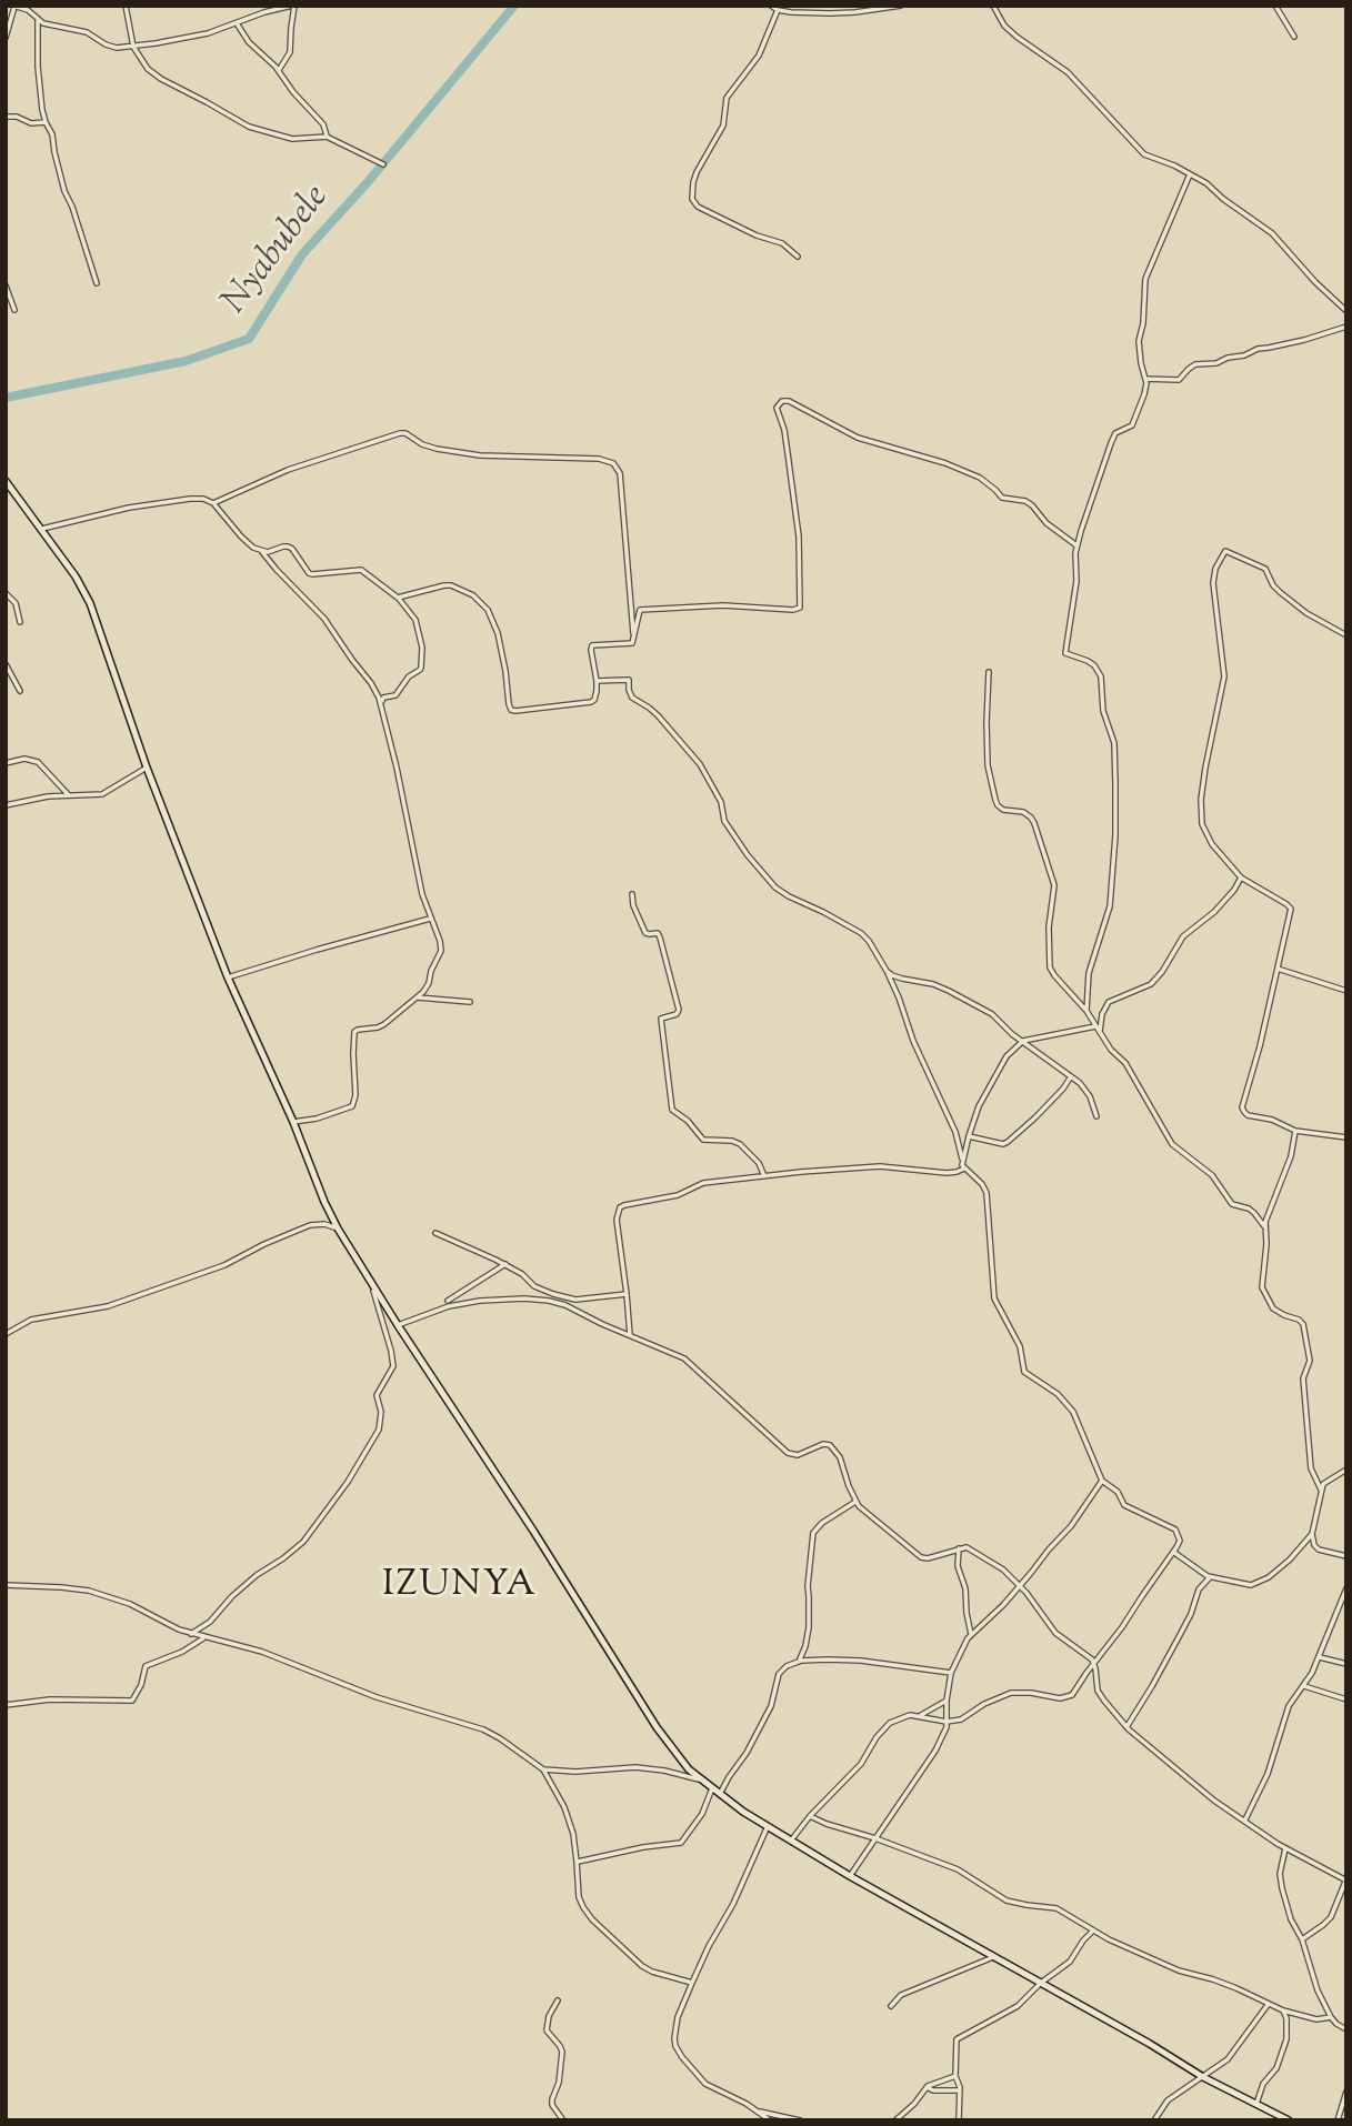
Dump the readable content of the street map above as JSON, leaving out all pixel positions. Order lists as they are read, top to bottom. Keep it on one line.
{"districts":["IZUNYA"],"water":["Nyabubele"]}
